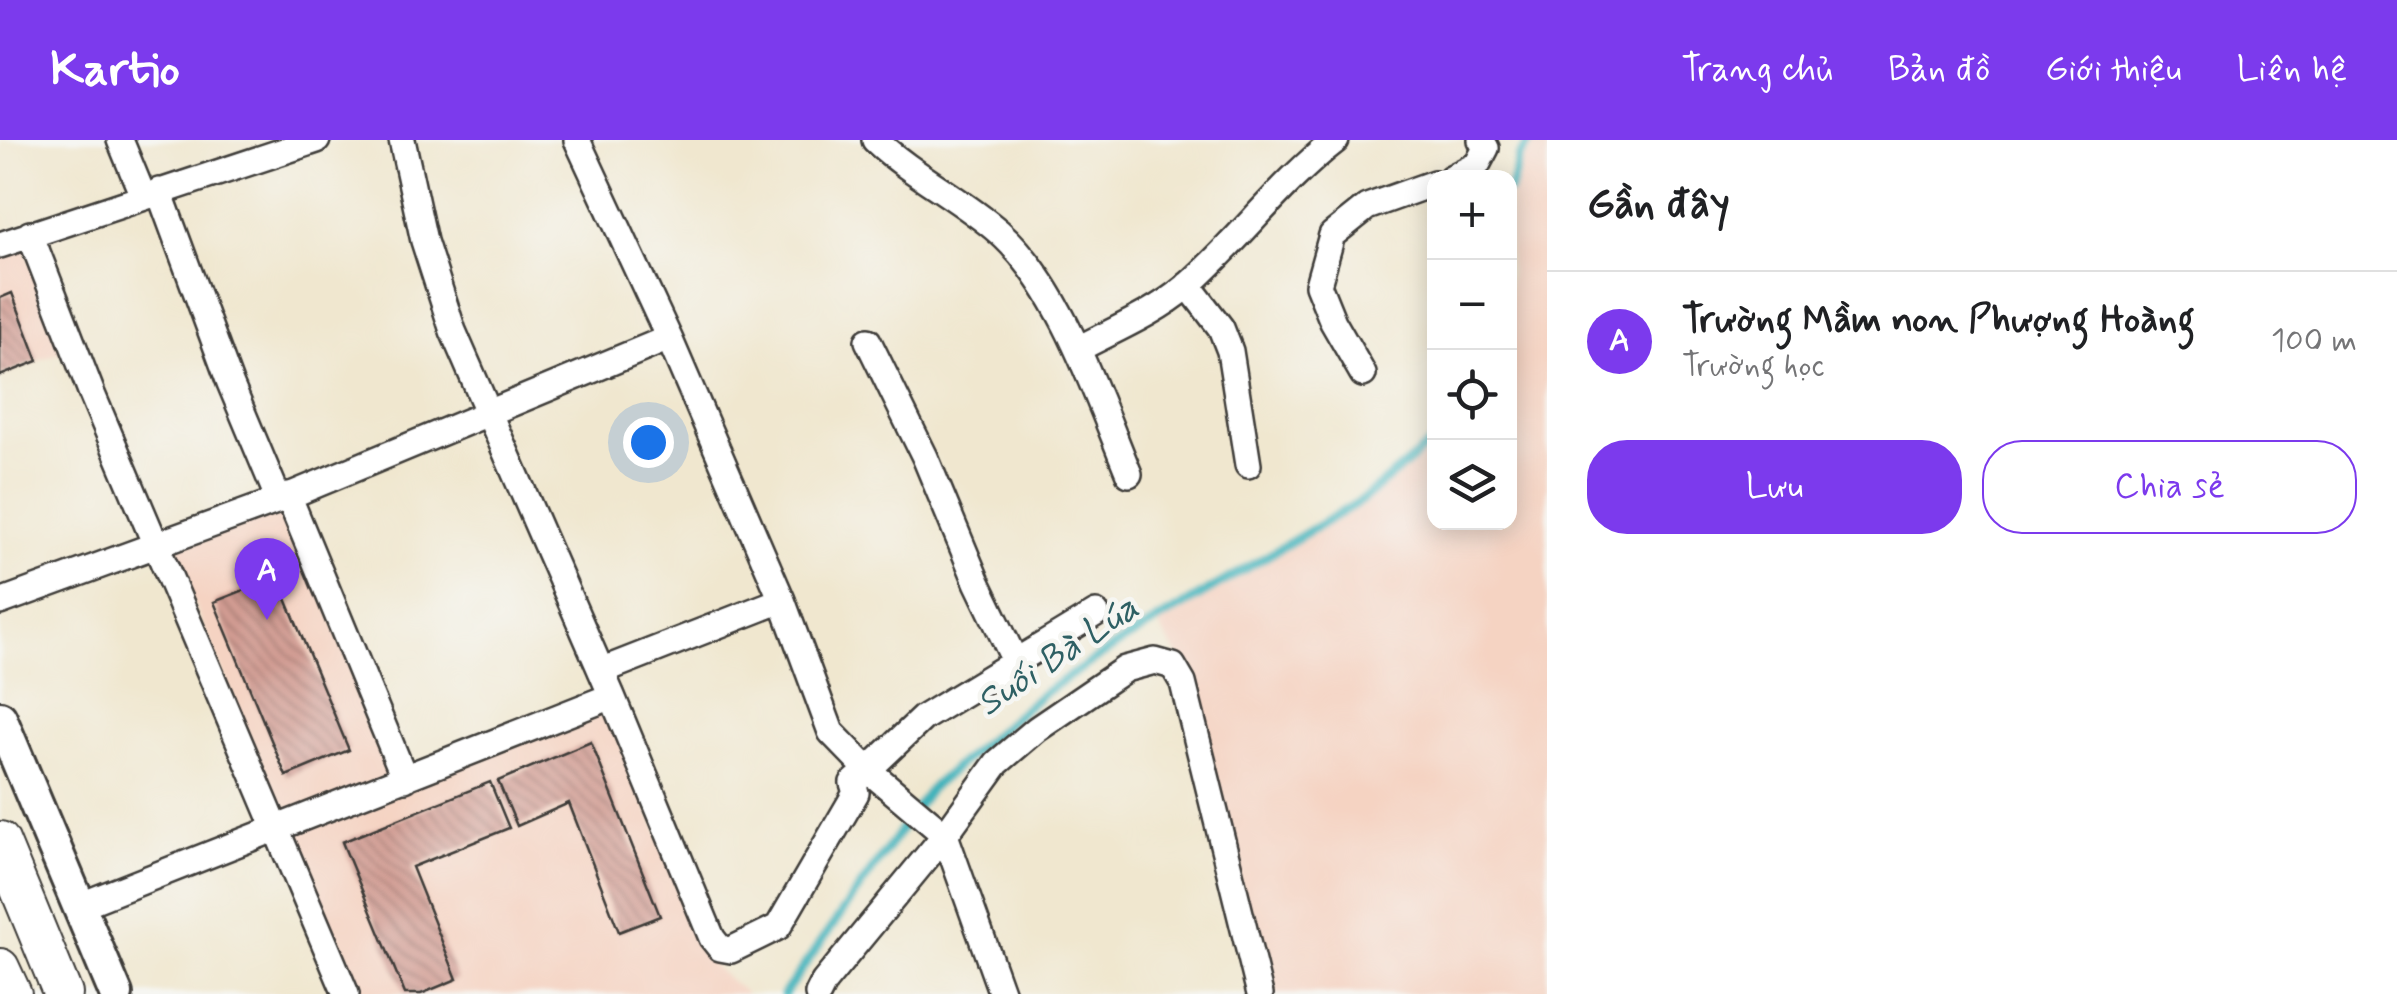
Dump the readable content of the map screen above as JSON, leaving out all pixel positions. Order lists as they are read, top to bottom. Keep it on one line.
{"water":["Suối Bà Lúa"],"page":{"header":"Kartio","nav":["Trang chủ","Bản đồ","Giới thiệu","Liên hệ"],"heading":"Gần đây","map_buttons":["+","−"],"list":[{"mark":"A","name":"Trường Mầm non Phượng Hoàng","note":"Trường học","value":"100 m"}],"buttons":["Lưu","Chia sẻ"],"pins":"A"}}
